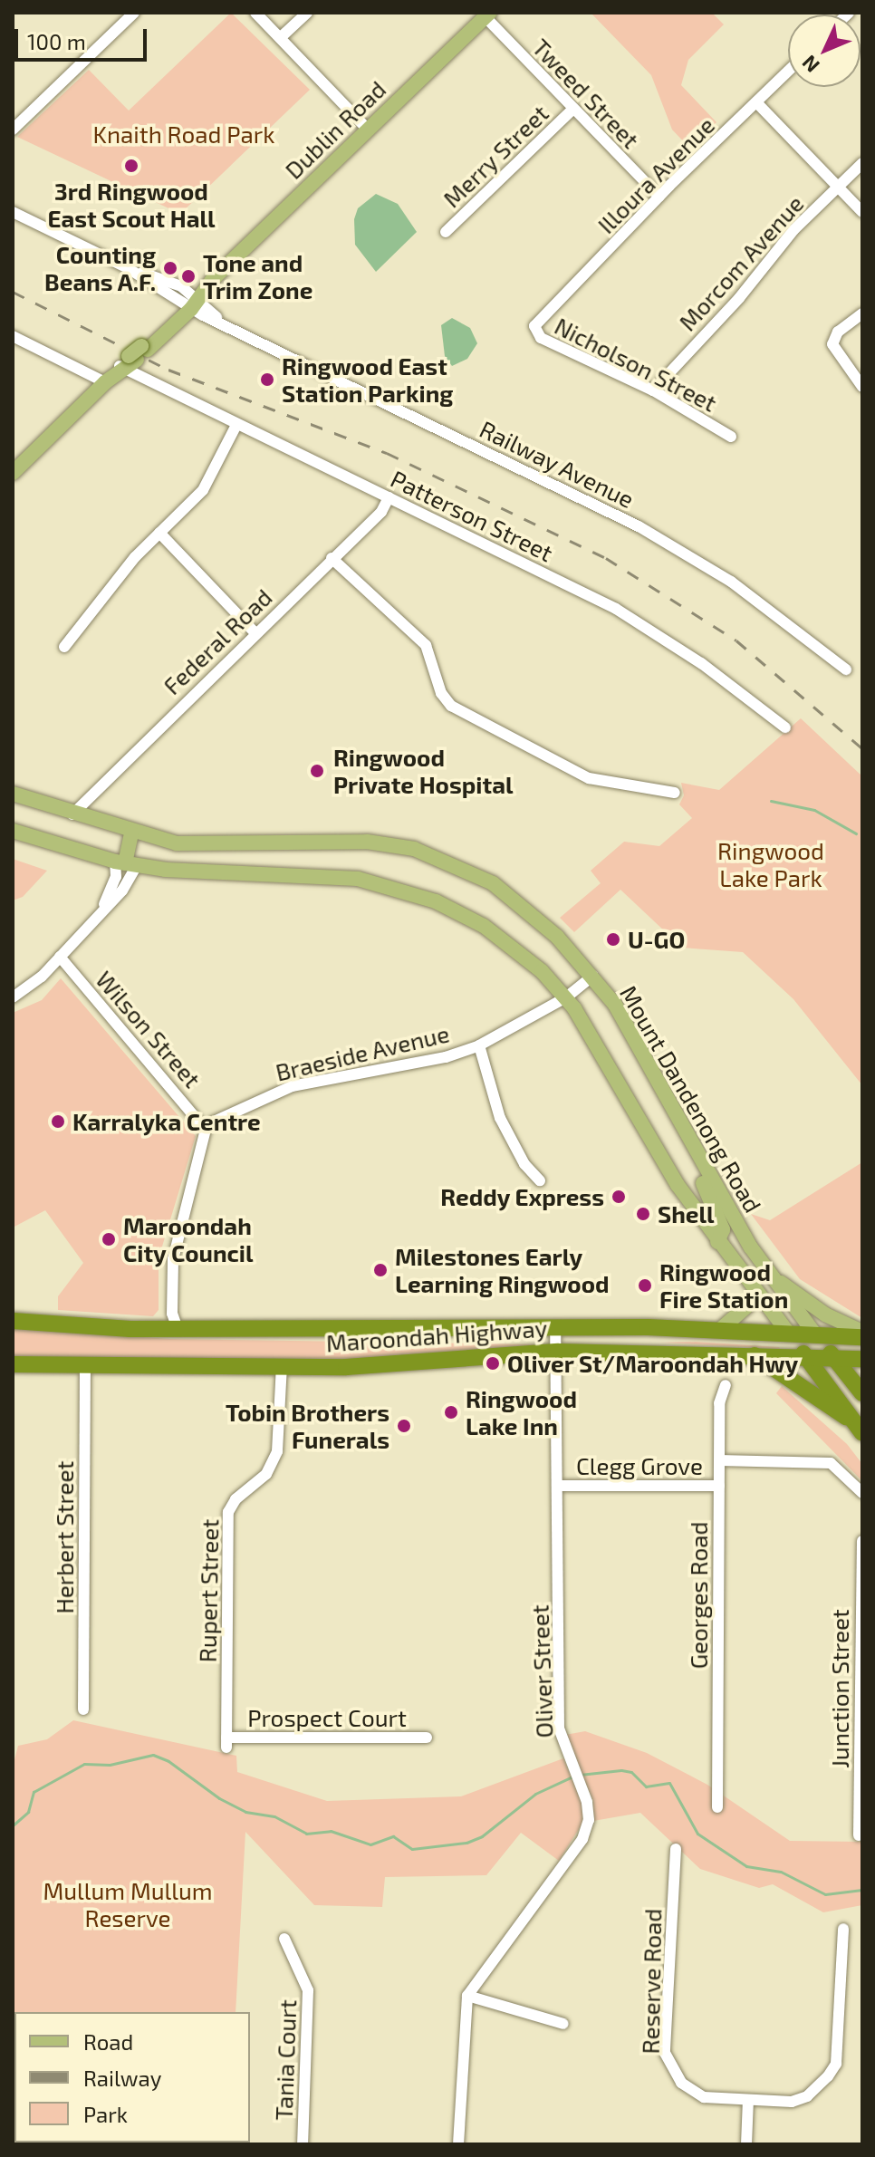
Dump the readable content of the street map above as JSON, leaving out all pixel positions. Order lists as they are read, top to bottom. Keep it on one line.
{"streets":{"highway":["Maroondah Highway"],"main road":["Dublin Road","Mount Dandenong Road"],"street":["Tweed Street","Merry Street","Illoura Avenue","Morcom Avenue","Nicholson Street","Railway Avenue","Patterson Street","Federal Road","Wilson Street","Braeside Avenue","Clegg Grove","Herbert Street","Rupert Street","Georges Road","Oliver Street","Junction Street","Prospect Court","Reserve Road","Tania Court"]},"crossings":[["Tweed Street","Dublin Road"],["Tweed Street","Merry Street"],["Tweed Street","Illoura Avenue"],["Dublin Road","Railway Avenue"],["Dublin Road","Patterson Street"],["Illoura Avenue","Nicholson Street"],["Morcom Avenue","Nicholson Street"],["Patterson Street","Federal Road"],["Federal Road","Mount Dandenong Road"],["Wilson Street","Braeside Avenue"],["Braeside Avenue","Mount Dandenong Road"],["Mount Dandenong Road","Maroondah Highway"],["Maroondah Highway","Herbert Street"],["Maroondah Highway","Rupert Street"],["Maroondah Highway","Oliver Street"],["Clegg Grove","Georges Road"],["Clegg Grove","Oliver Street"],["Rupert Street","Prospect Court"]],"parks":["Knaith Road Park","Ringwood Lake Park","Mullum Mullum Reserve"],"places":["3rd Ringwood East Scout Hall","Counting Beans A.F.","Tone and Trim Zone","Ringwood East Station Parking","Ringwood Private Hospital","U-GO","Karralyka Centre","Reddy Express","Shell","Maroondah City Council","Milestones Early Learning Ringwood","Ringwood Fire Station","Oliver St/Maroondah Hwy","Ringwood Lake Inn","Tobin Brothers Funerals"],"legend":["Road","Railway","Park"],"scale_bar":"100 m","north":"bottom left"}
